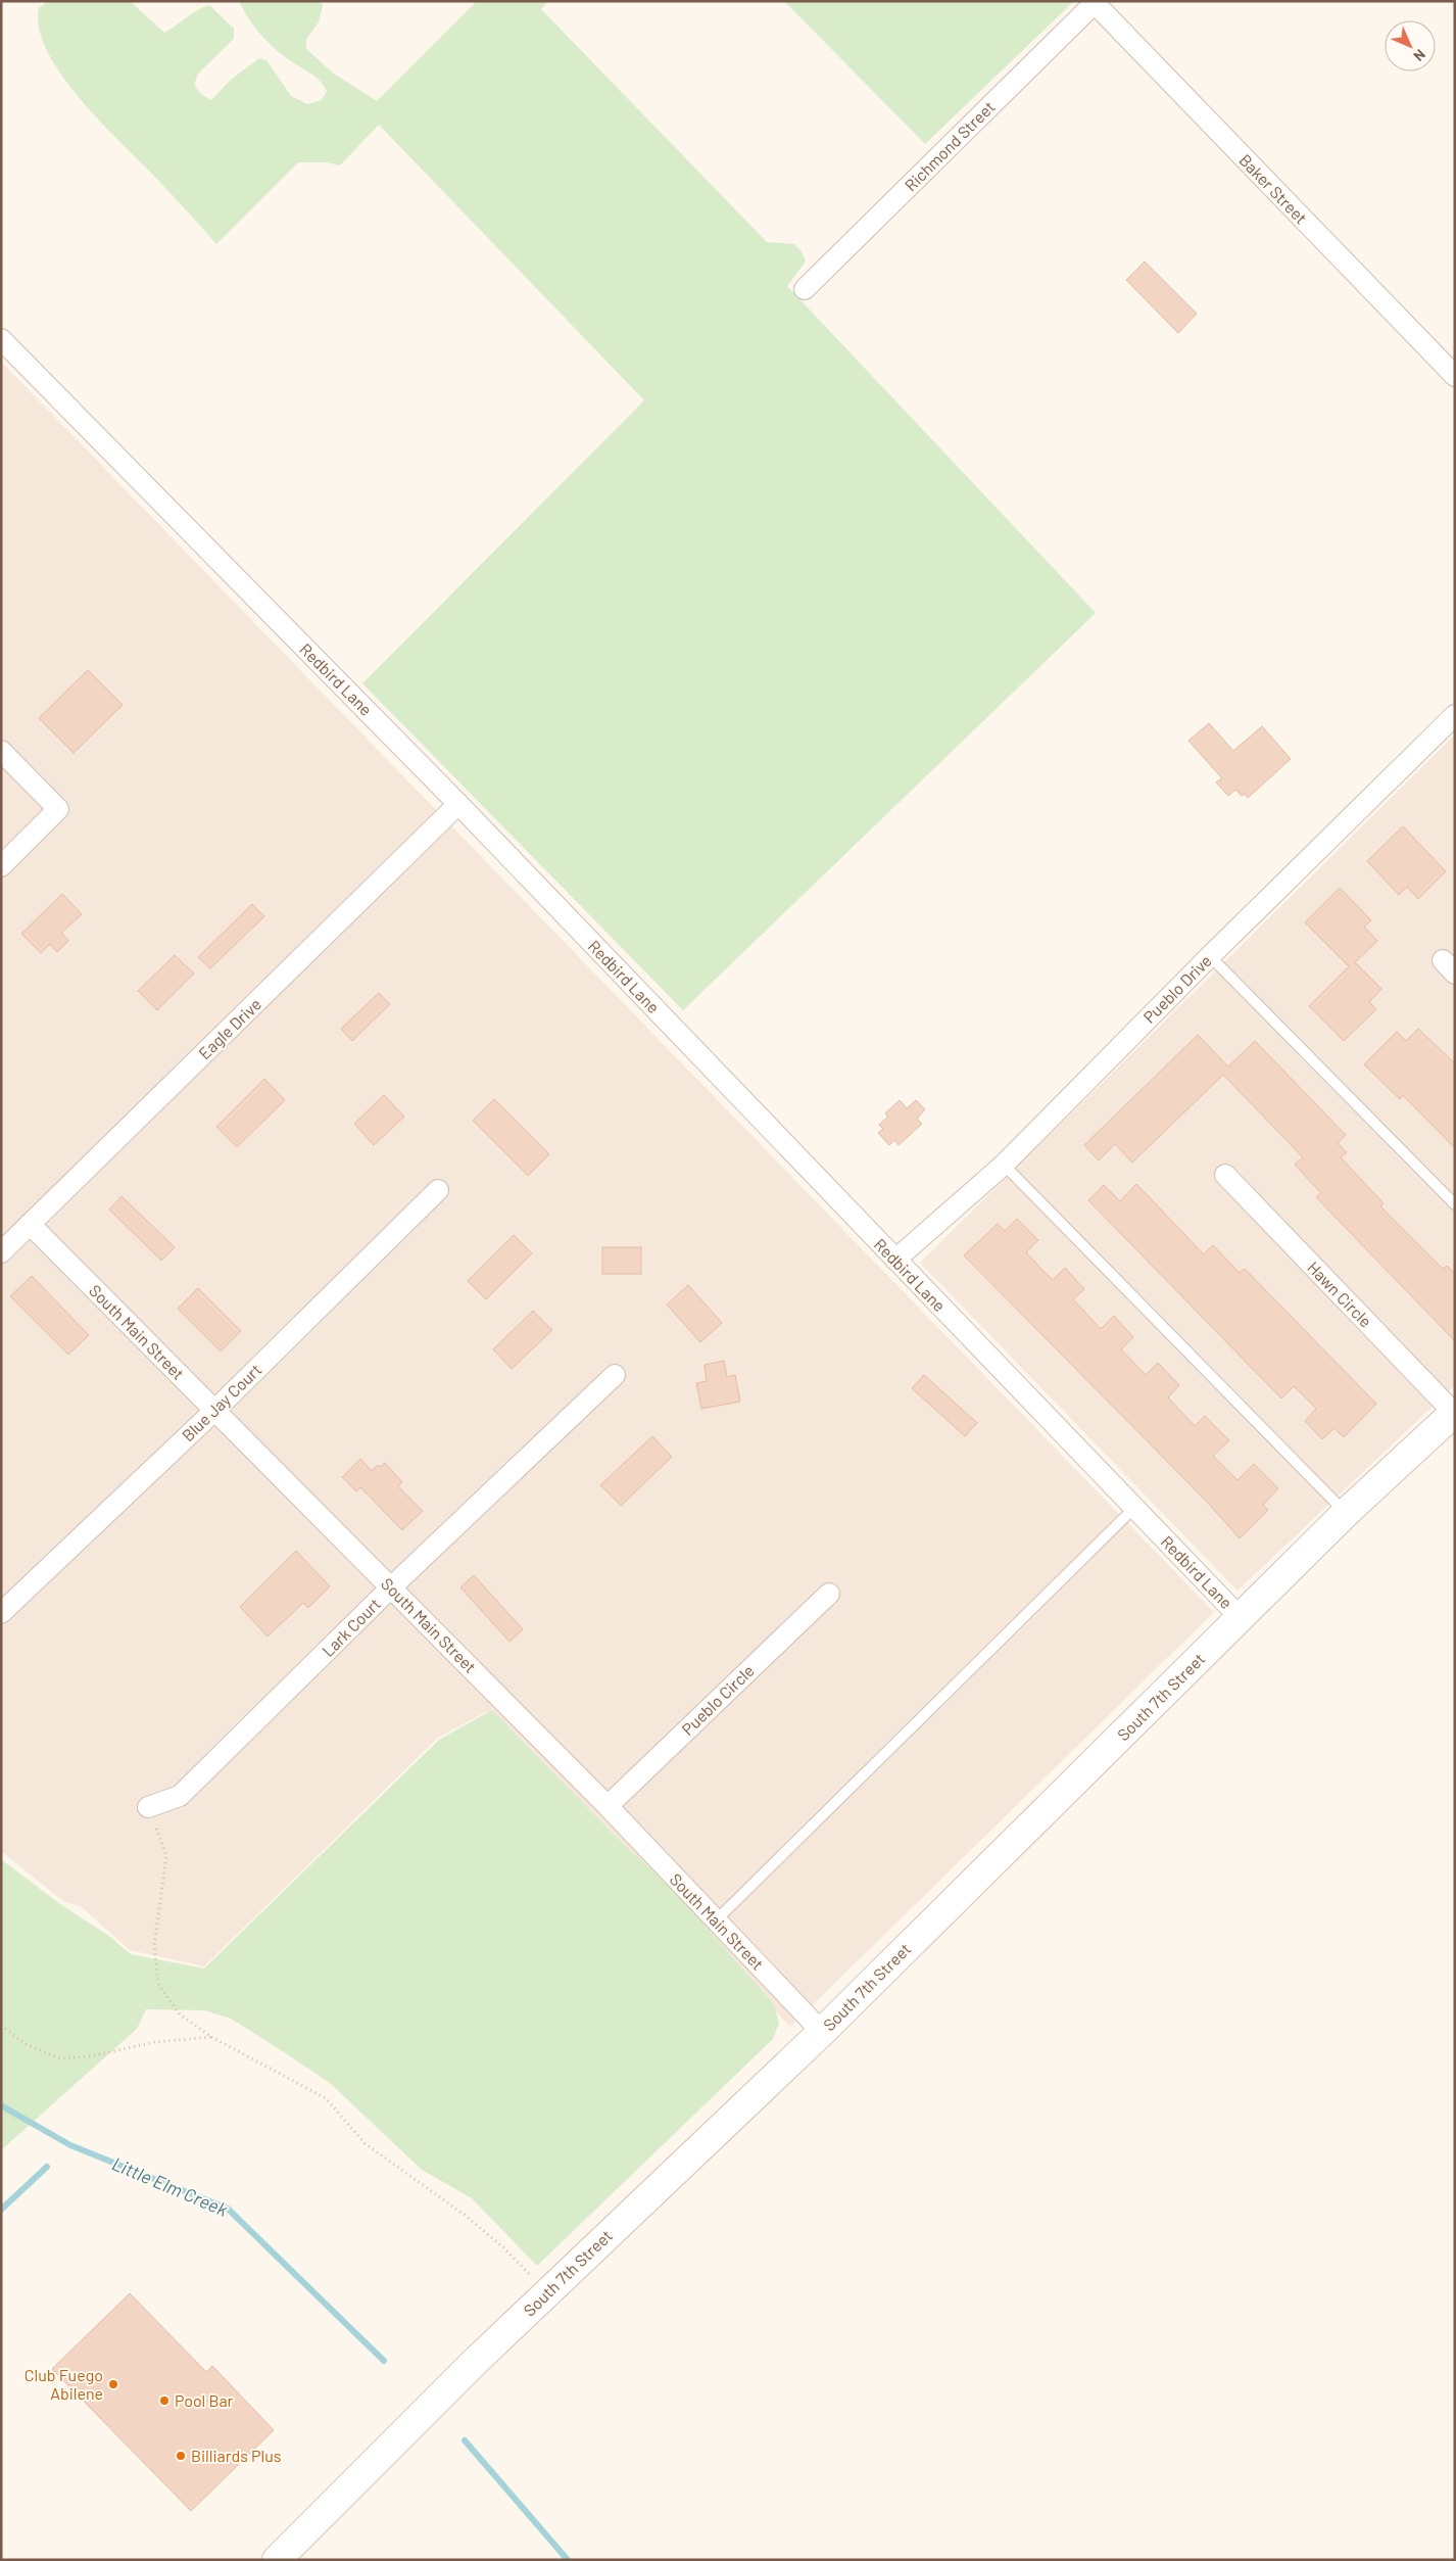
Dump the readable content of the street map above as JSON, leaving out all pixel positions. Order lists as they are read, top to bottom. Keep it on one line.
{"streets":{"main road":["South 7th Street"],"street":["Richmond Street","Baker Street","Redbird Lane","Pueblo Drive","Eagle Drive","Hawn Circle","South Main Street","Blue Jay Court","Lark Court","Pueblo Circle"]},"crossings":[["Richmond Street","Baker Street"],["Redbird Lane","Pueblo Drive"],["Redbird Lane","Eagle Drive"],["Redbird Lane","South 7th Street"],["Eagle Drive","South Main Street"],["Hawn Circle","South 7th Street"],["South Main Street","Blue Jay Court"],["South Main Street","Lark Court"],["South Main Street","South 7th Street"],["South Main Street","Pueblo Circle"]],"water":["Little Elm Creek"],"places":["Club Fuego Abilene","Pool Bar","Billiards Plus"],"north":"bottom right"}
